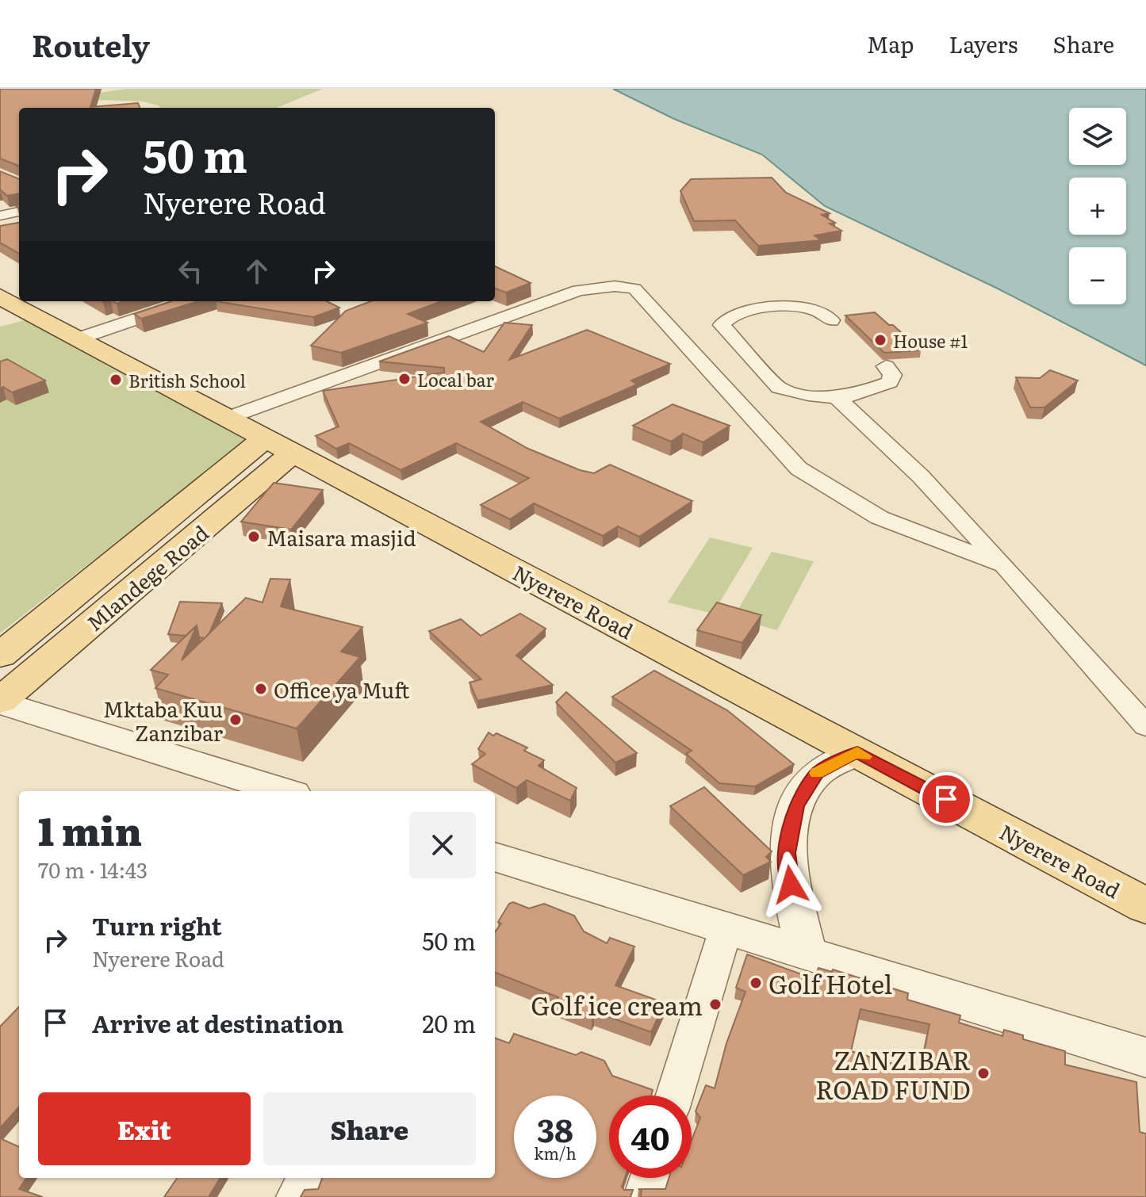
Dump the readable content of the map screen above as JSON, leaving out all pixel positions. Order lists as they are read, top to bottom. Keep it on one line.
{"streets":{"main road":["Mlandege Road","Nyerere Road"]},"crossings":[["Mlandege Road","Nyerere Road"]],"places":["House #1","Local bar","British School","Maisara masjid","Office ya Muft","Mktaba Kuu Zanzibar","Golf Hotel","Golf ice cream","ZANZIBAR ROAD FUND"],"page":{"header":"Routely","nav":["Map","Layers","Share"],"map_buttons":["+","−"],"turn":["50 m","Nyerere Road"],"heading":["1 min","70 m · 14:43"],"list":[{"name":"Turn right","note":"Nyerere Road","value":"50 m"},{"name":"Arrive at destination","value":"20 m"}],"buttons":["Exit","Share"],"speed":"38 km/h","limit":"40"}}
